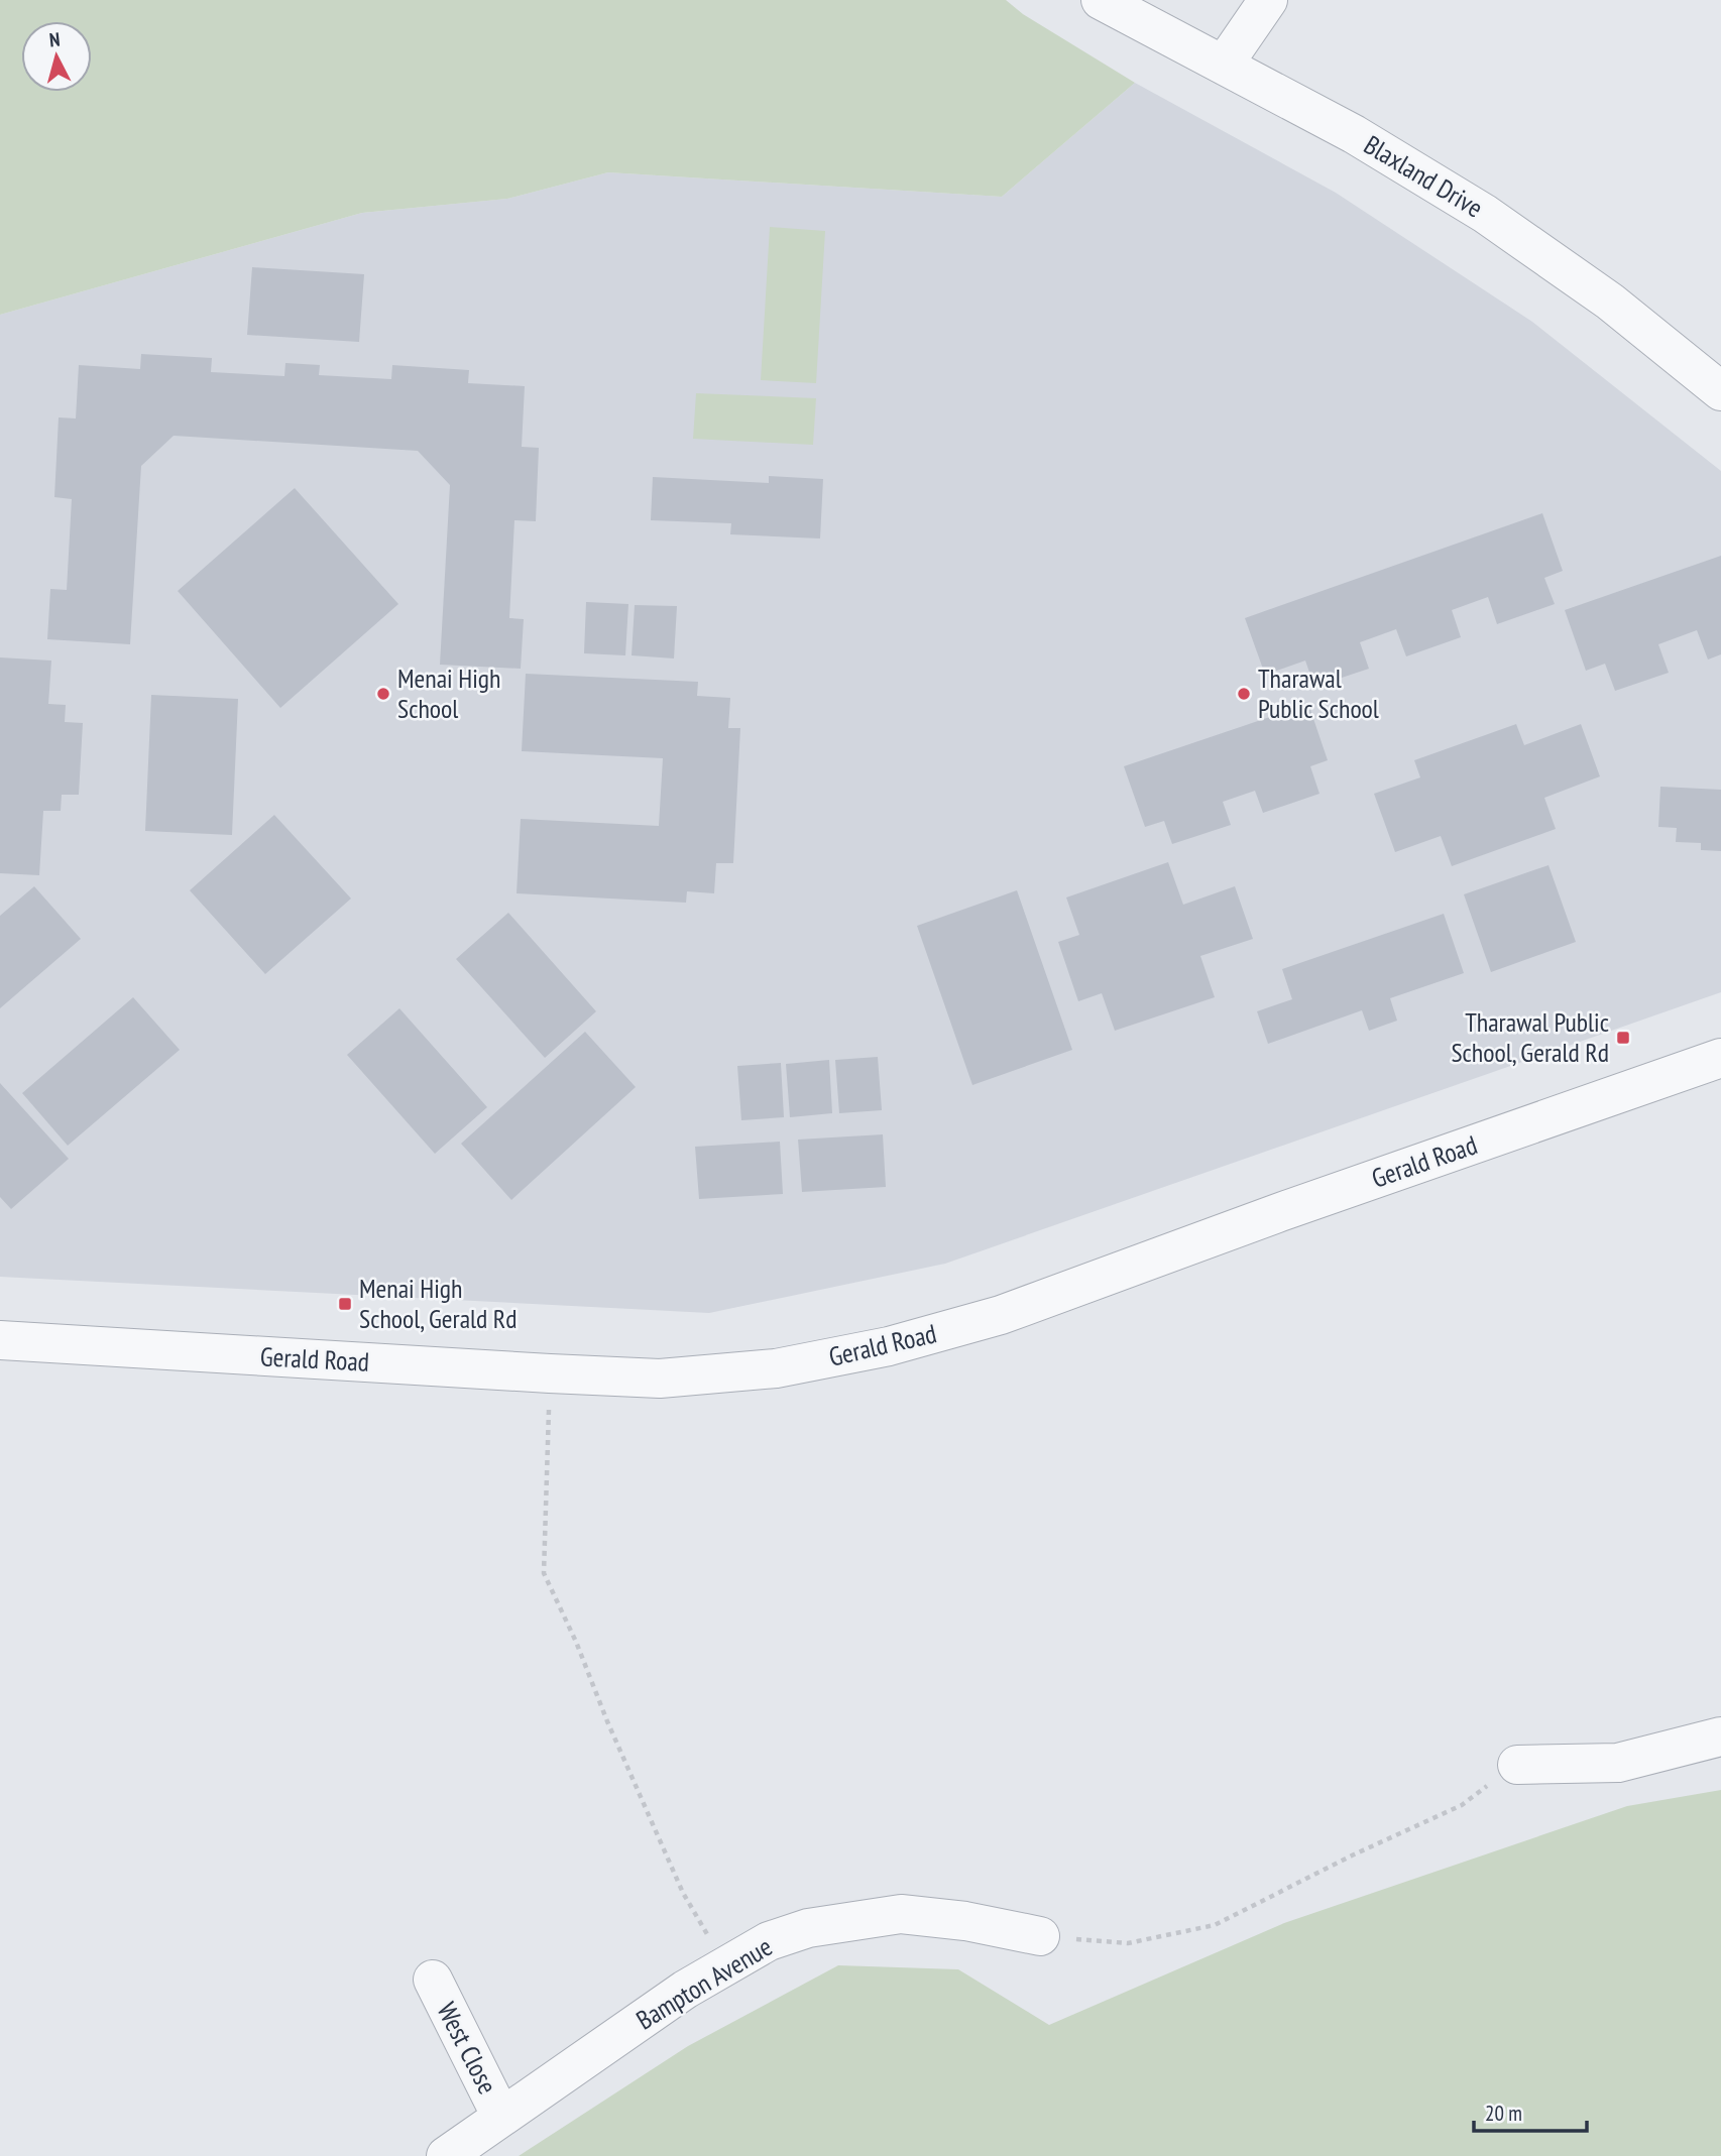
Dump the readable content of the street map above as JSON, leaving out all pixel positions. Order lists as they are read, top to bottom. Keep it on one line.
{"streets":{"street":["Blaxland Drive","Gerald Road","Bampton Avenue","West Close"]},"crossings":[["Bampton Avenue","West Close"]],"places":{"other":["Menai High School","Tharawal Public School"],"transit":["Tharawal Public School, Gerald Rd","Menai High School, Gerald Rd"]},"scale_bar":"20 m","north":"top"}
